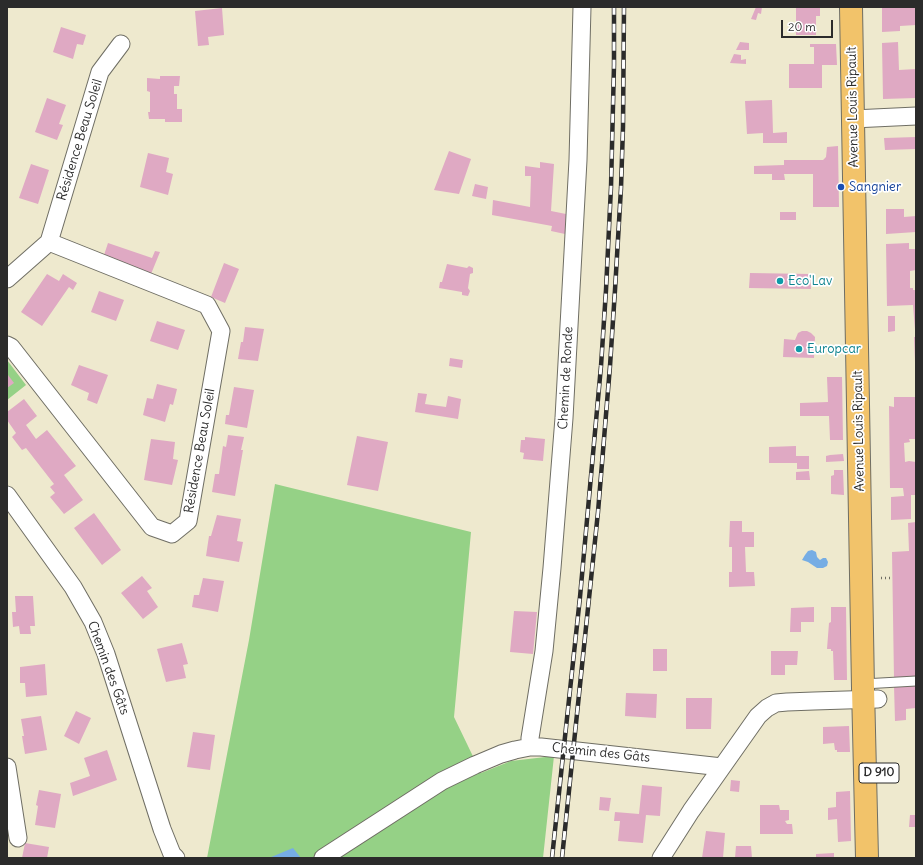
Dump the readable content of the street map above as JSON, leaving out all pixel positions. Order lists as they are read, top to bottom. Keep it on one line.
{"streets":{"main road":["Avenue Louis Ripault","D 910"],"street":["Résidence Beau Soleil","Chemin de Ronde","Chemin des Gâts"]},"crossings":[["Avenue Louis Ripault","D 910"],["Chemin de Ronde","Chemin des Gâts"]],"places":["Sangnier","Eco'Lav","Europcar"],"scale_bar":"20 m"}
